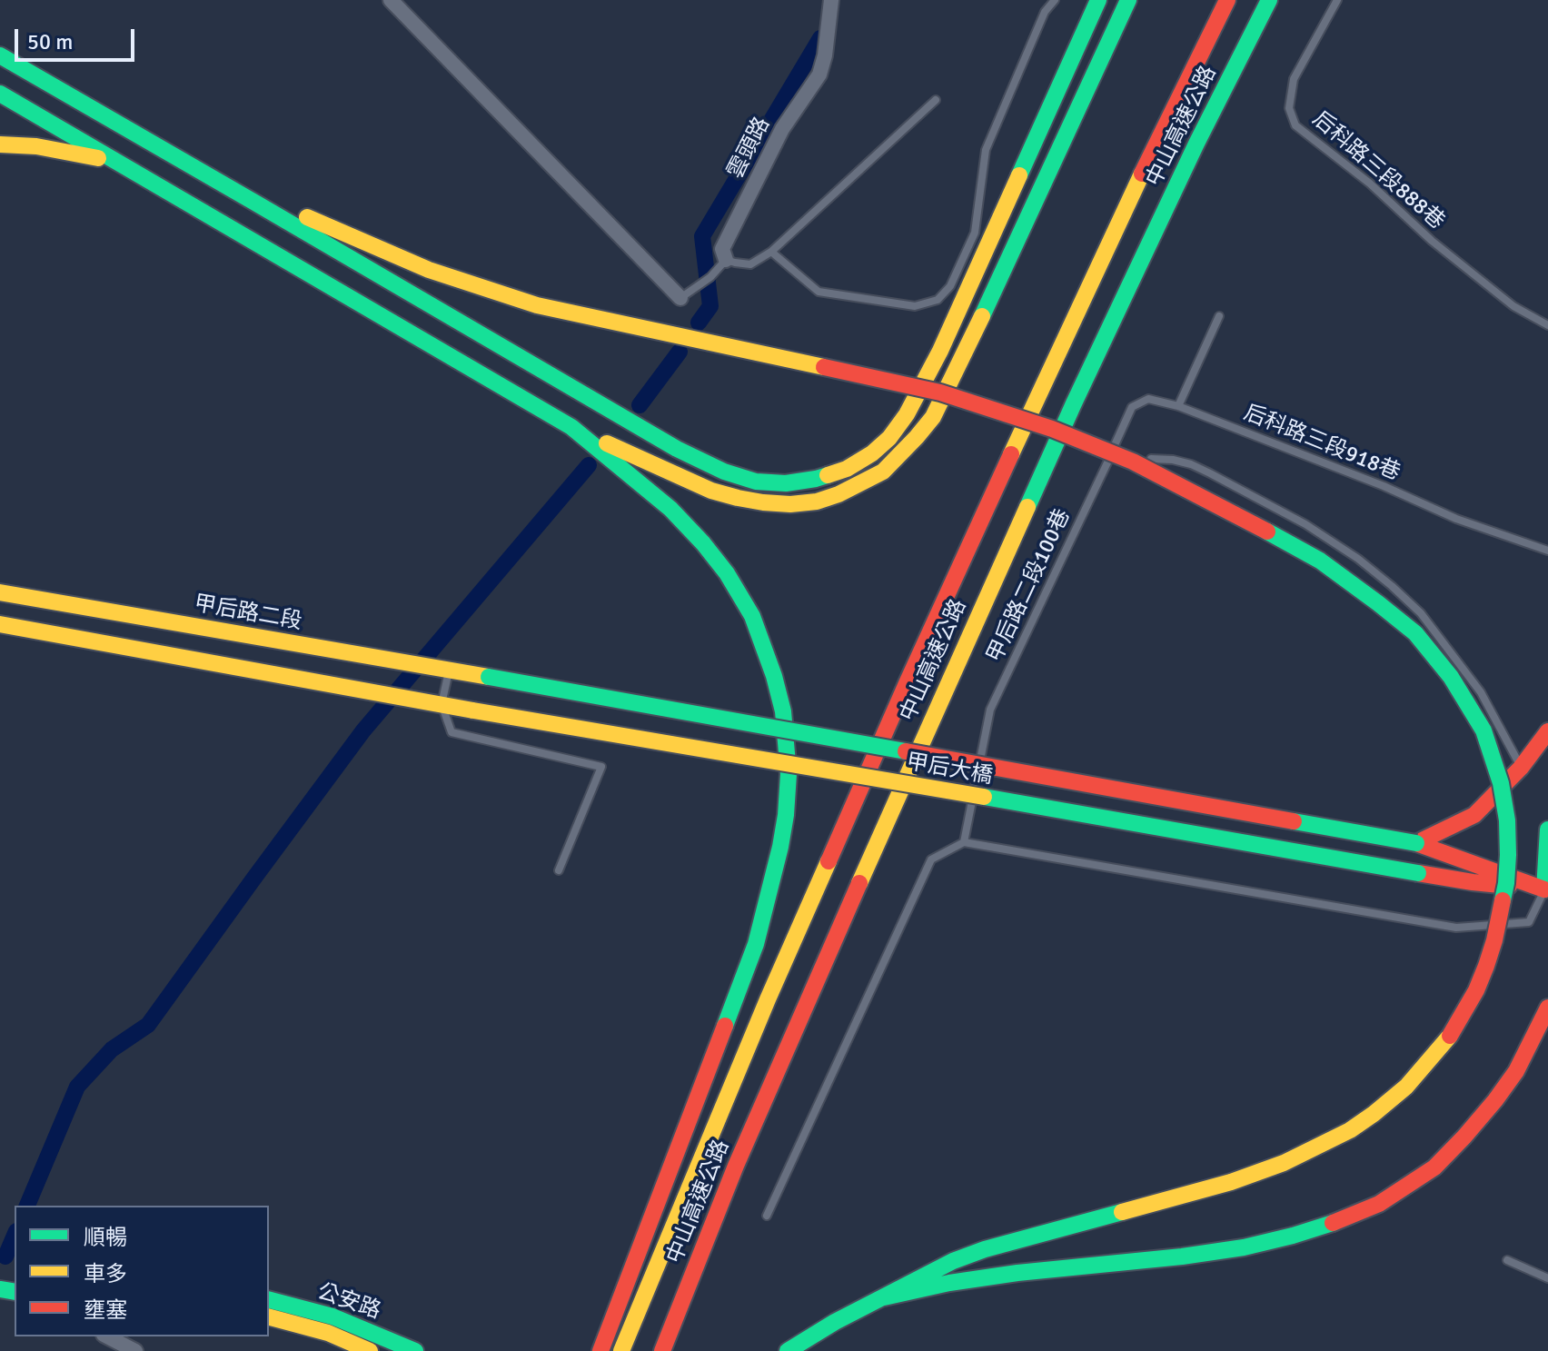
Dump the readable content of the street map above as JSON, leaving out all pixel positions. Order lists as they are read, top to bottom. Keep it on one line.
{"streets":{"main road":["中山高速公路","甲后路二段","甲后大橋","公安路"],"street":["雲頭路"],"lane":["后科路三段888巷","后科路三段918巷","甲后路二段100巷"]},"crossings":[["后科路三段918巷","甲后路二段100巷"],["甲后路二段","甲后大橋"]],"legend":["順暢","車多","壅塞"],"scale_bar":"50 m"}
